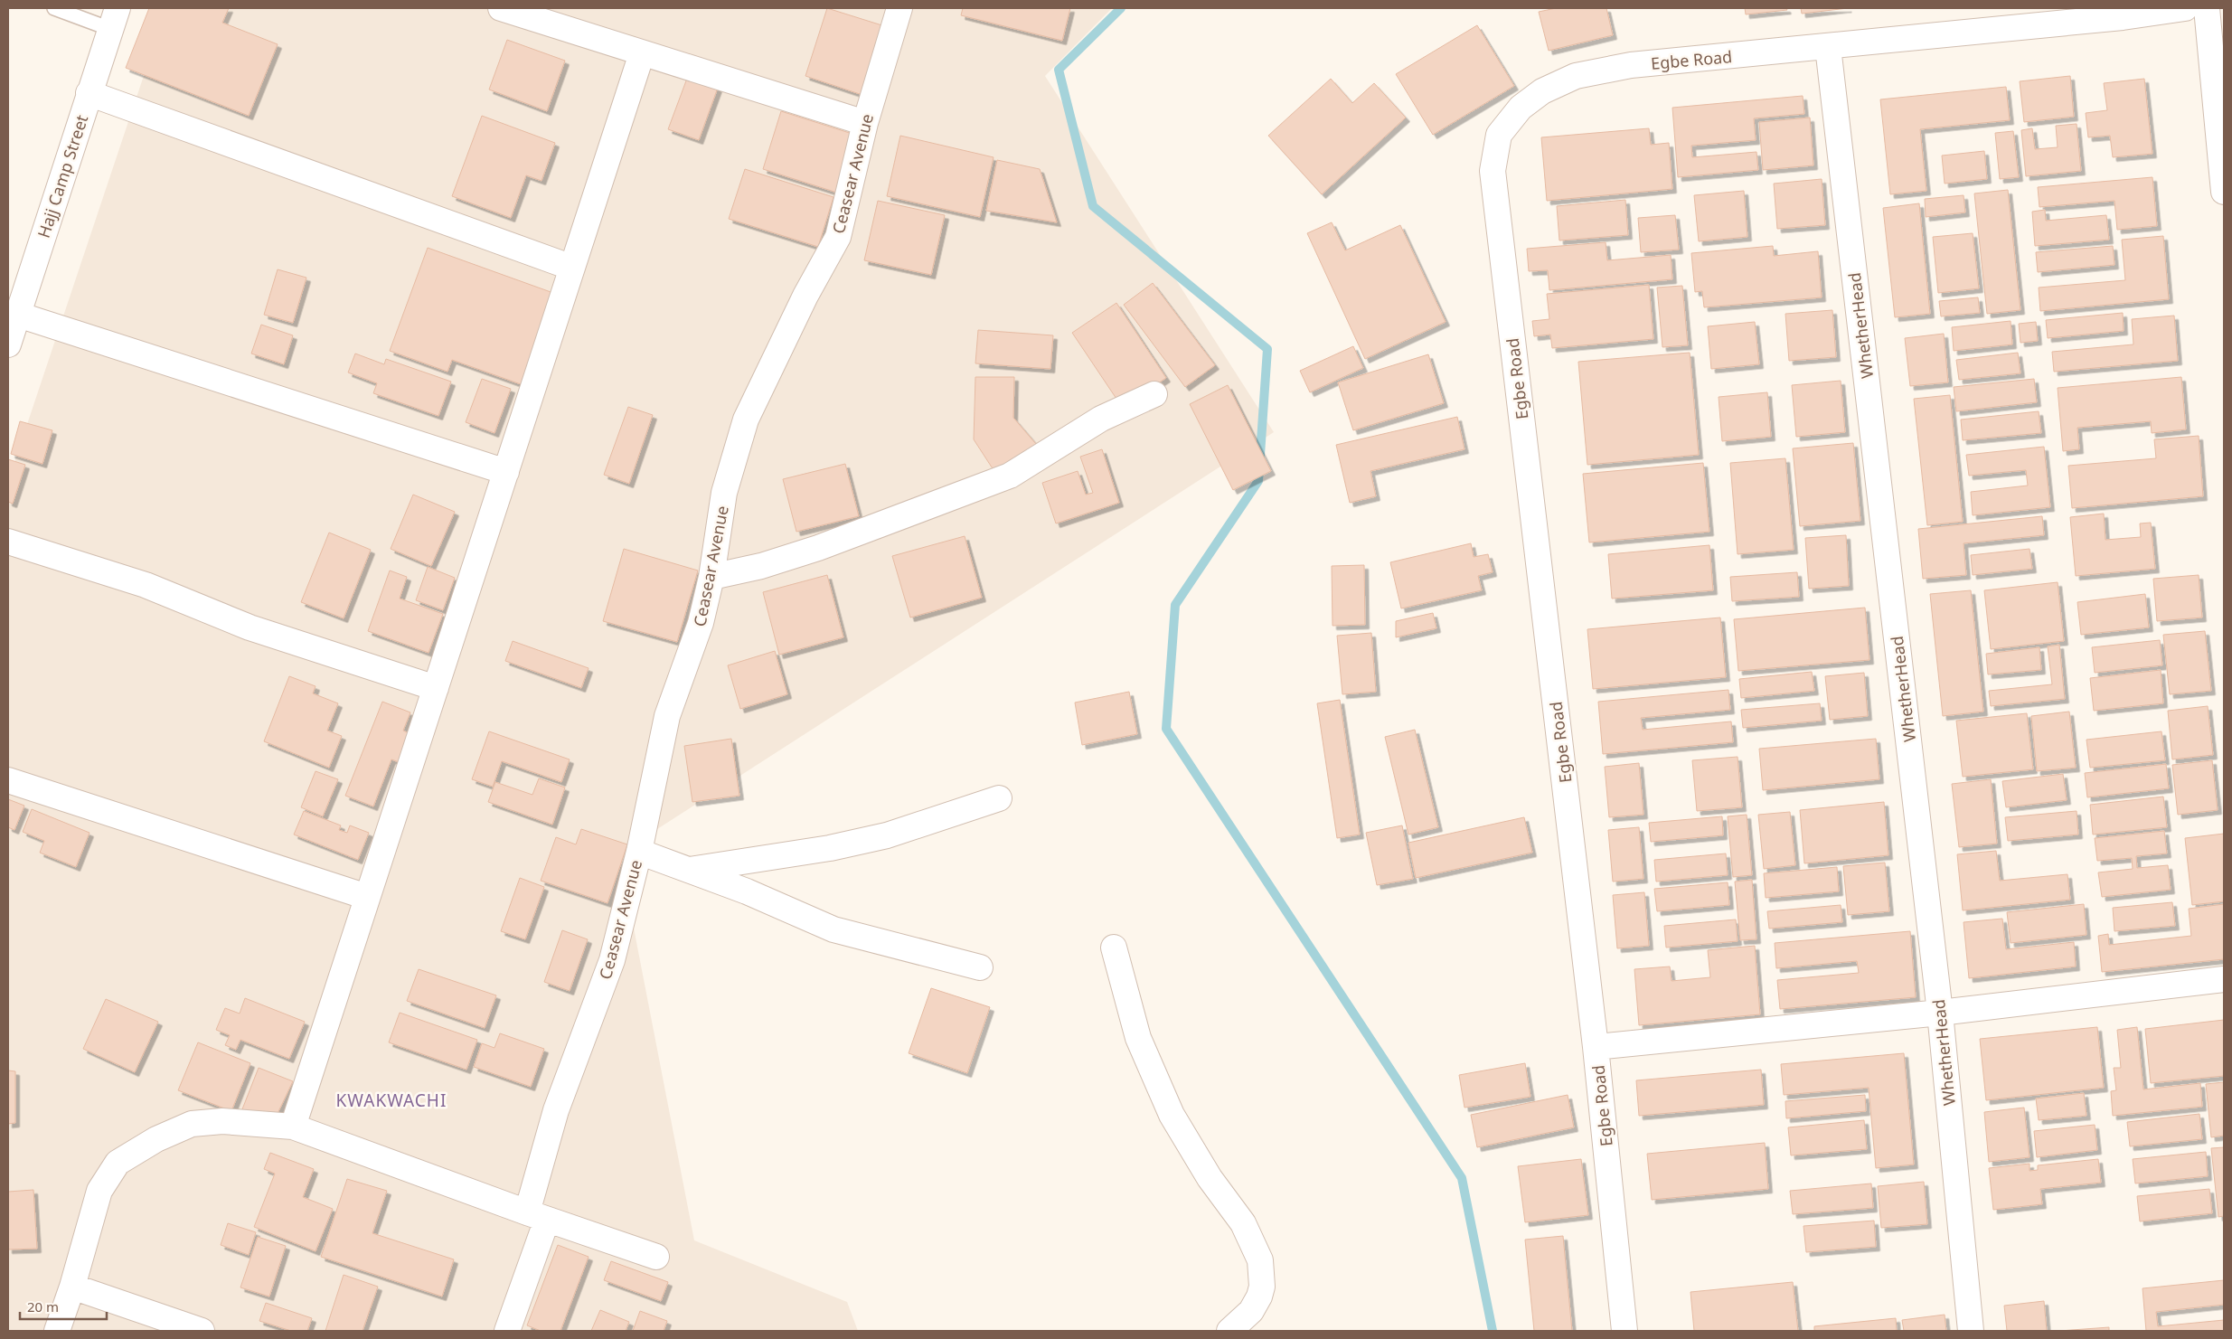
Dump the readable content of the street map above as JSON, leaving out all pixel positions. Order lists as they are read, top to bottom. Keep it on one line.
{"streets":{"street":["Egbe Road","Ceasear Avenue","Hajj Camp Street","WhetherHead"]},"crossings":[["Egbe Road","WhetherHead"]],"districts":["KWAKWACHI"],"scale_bar":"20 m"}
